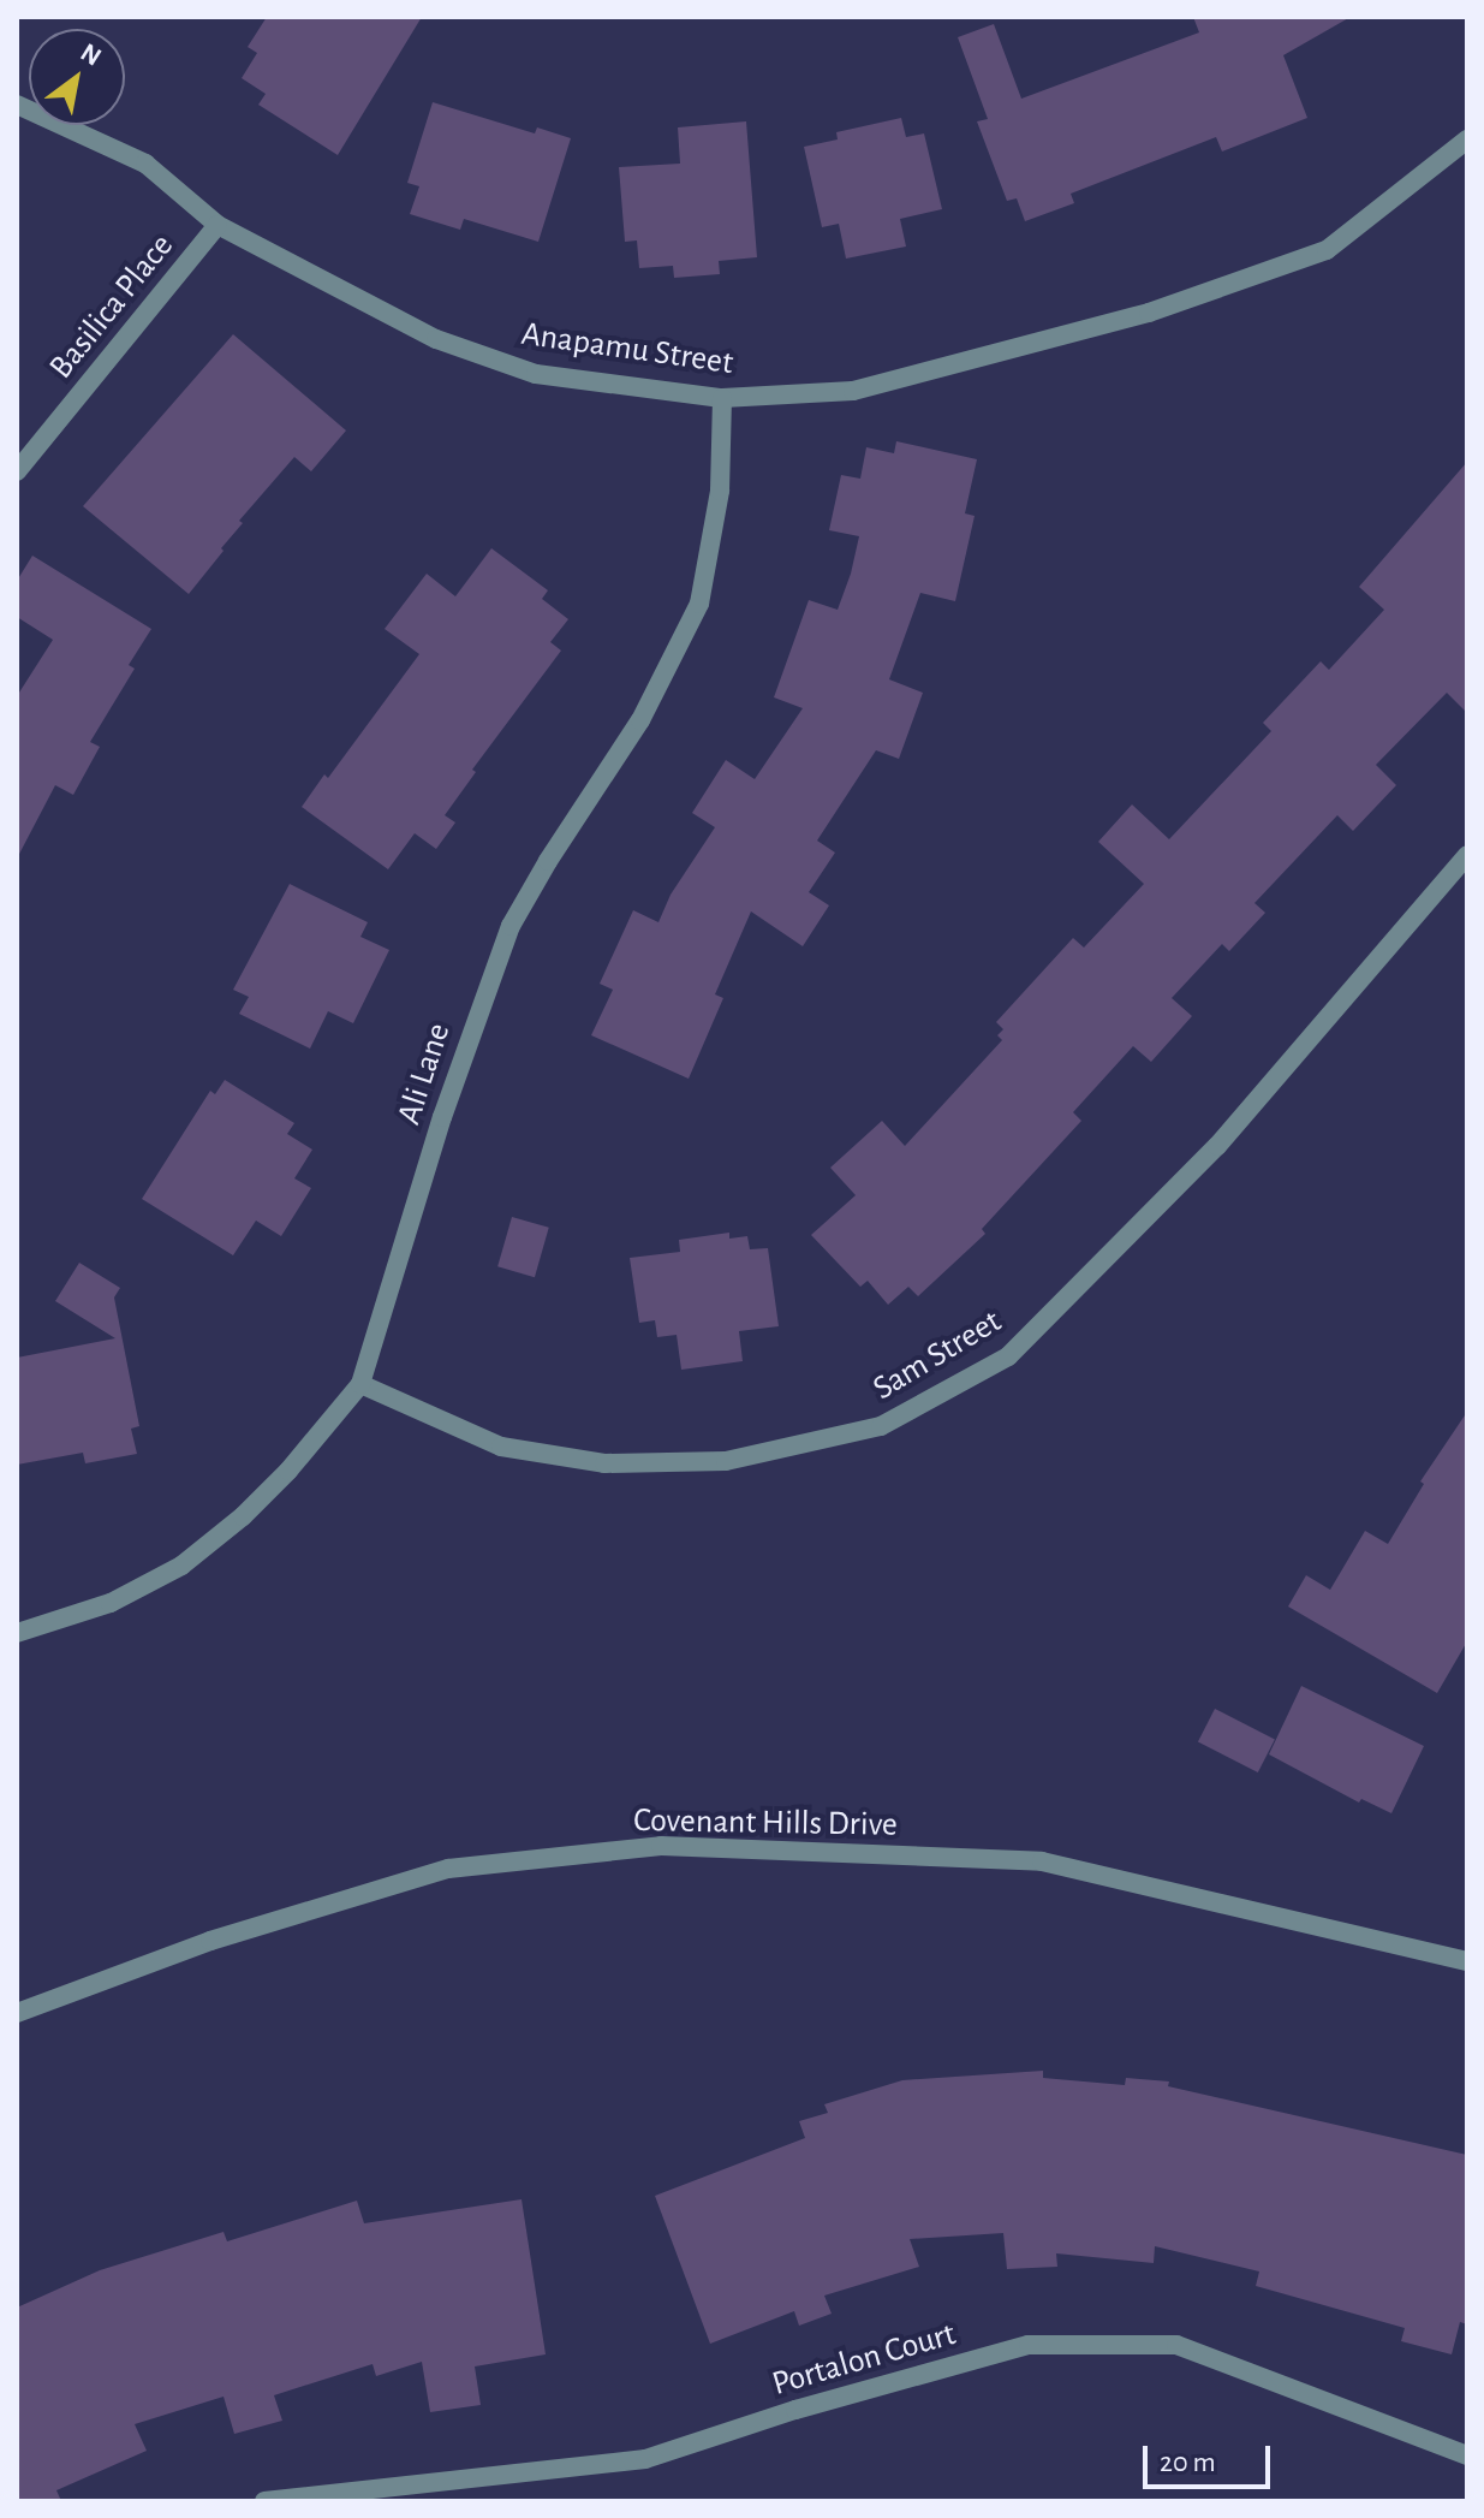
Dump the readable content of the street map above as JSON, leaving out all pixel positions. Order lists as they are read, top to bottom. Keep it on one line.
{"streets":{"street":["Basilica Place","Anapamu Street","Ali Lane","Sam Street","Covenant Hills Drive","Portalon Court"]},"crossings":[["Basilica Place","Anapamu Street"],["Anapamu Street","Ali Lane"],["Ali Lane","Sam Street"]],"scale_bar":"20 m","north":"top right"}
